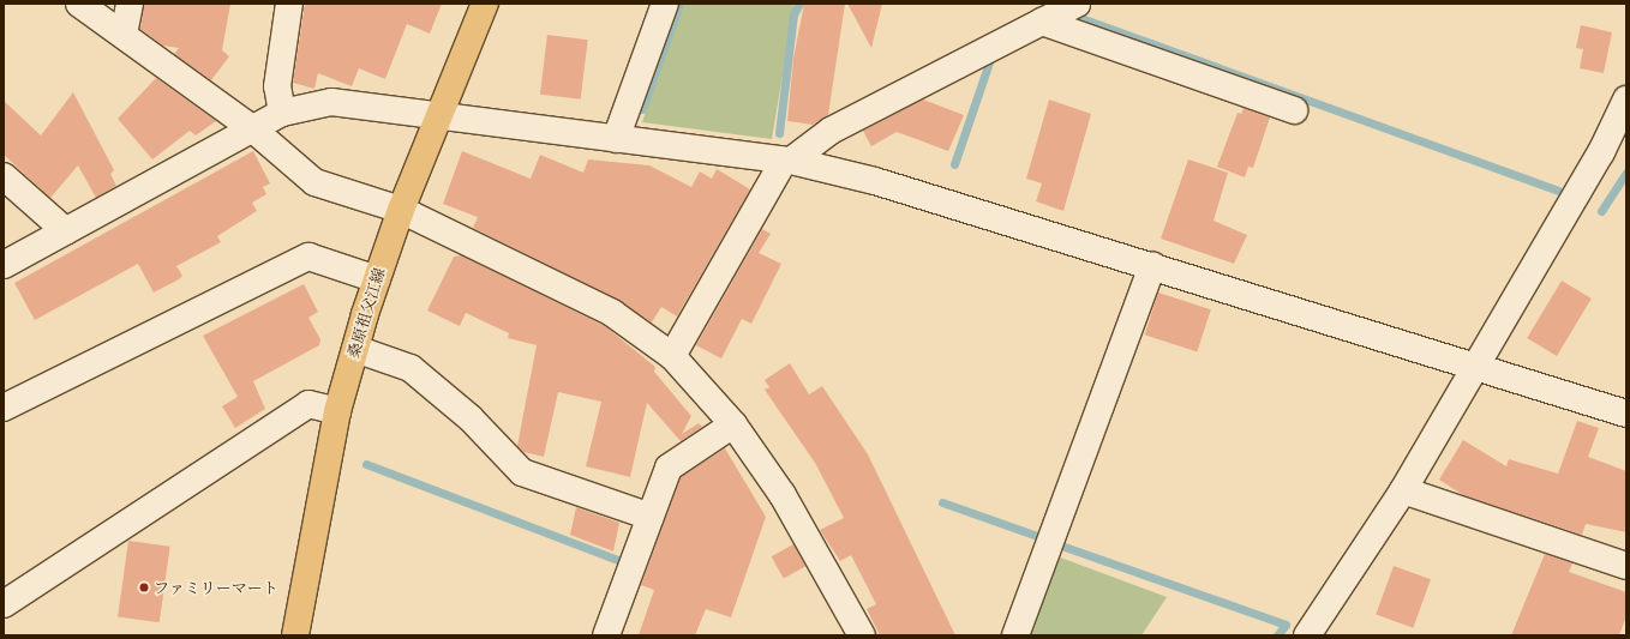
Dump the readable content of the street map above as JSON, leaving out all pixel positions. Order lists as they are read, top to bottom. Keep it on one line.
{"streets":{"main road":["桑原祖父江線"]},"places":["ファミリーマート"]}
